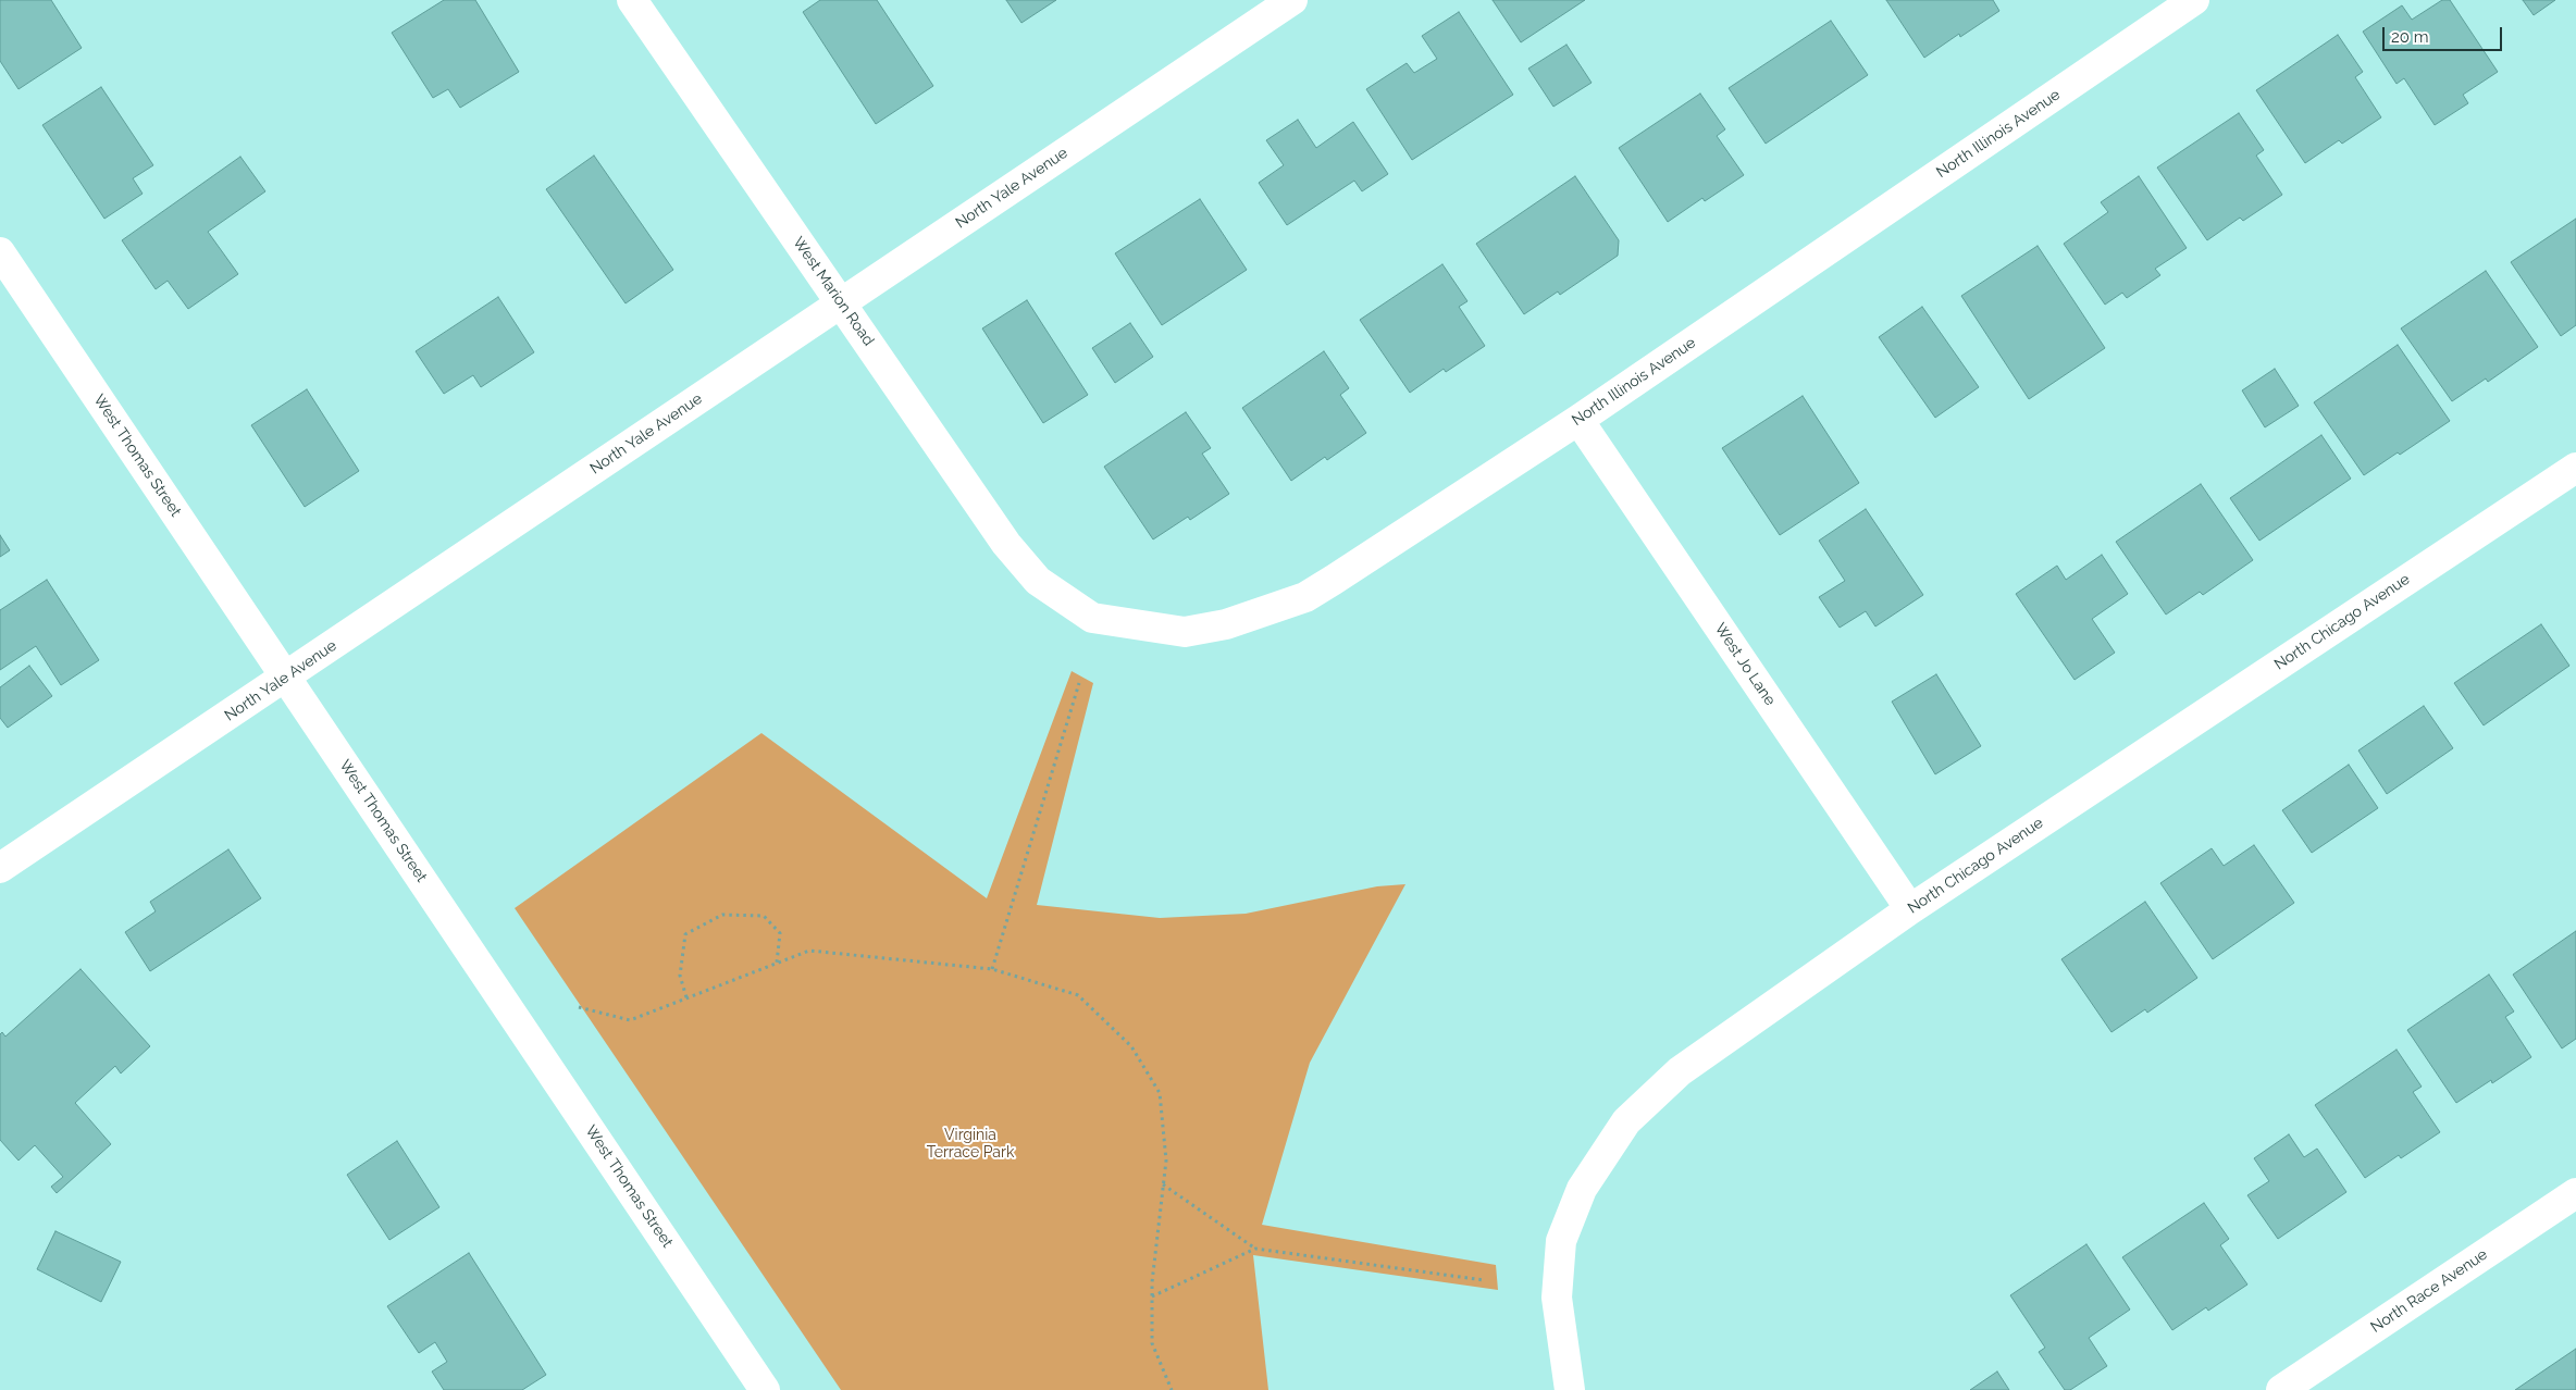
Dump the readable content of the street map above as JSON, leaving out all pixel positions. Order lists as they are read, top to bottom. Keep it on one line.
{"streets":{"street":["North Illinois Avenue","North Yale Avenue","West Marion Road","West Thomas Street","North Chicago Avenue","West Jo Lane","North Race Avenue"]},"crossings":[["North Illinois Avenue","West Marion Road"],["North Illinois Avenue","West Jo Lane"],["North Yale Avenue","West Marion Road"],["North Yale Avenue","West Thomas Street"],["North Chicago Avenue","West Jo Lane"]],"parks":["Virginia Terrace Park"],"scale_bar":"20 m"}
